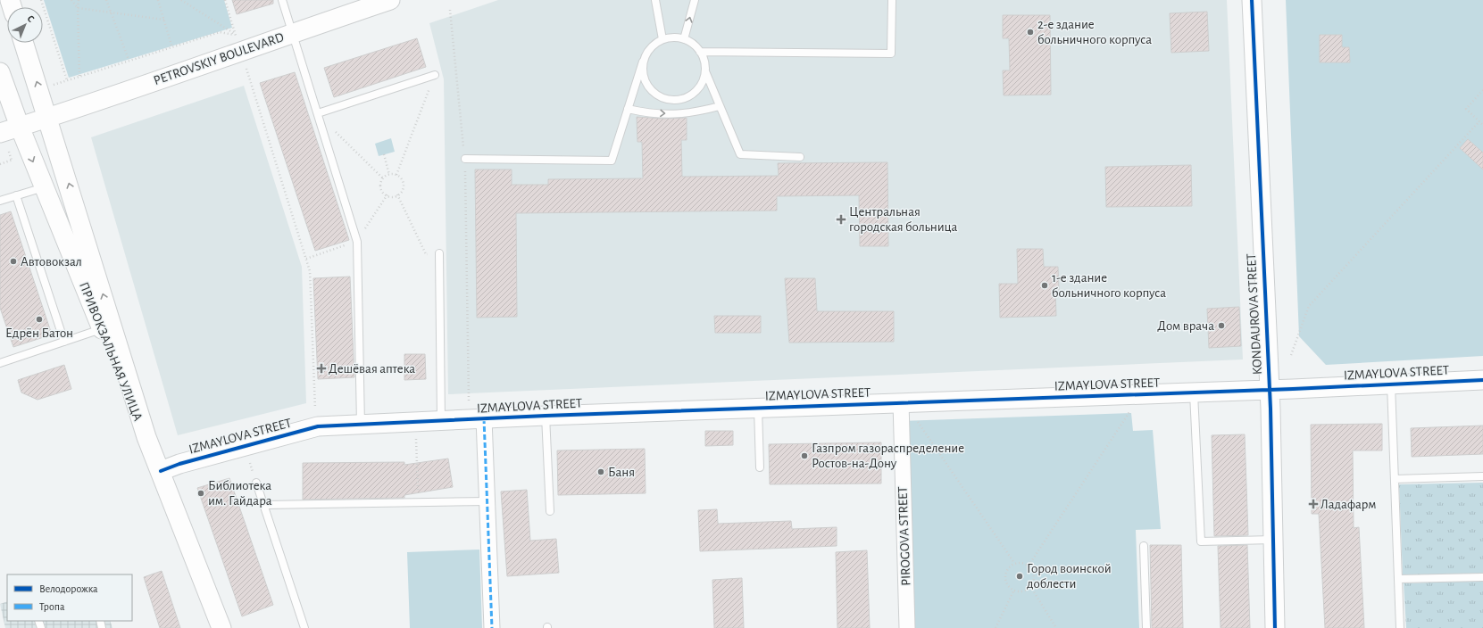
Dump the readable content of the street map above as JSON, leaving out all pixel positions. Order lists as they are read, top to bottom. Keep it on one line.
{"streets":{"street":["PETROVSKIY BOULEVARD","KONDAUROVA STREET","ПРИВОКЗАЛЬНАЯ УЛИЦА","IZMAYLOVA STREET","PIROGOVA STREET"]},"crossings":[["PETROVSKIY BOULEVARD","ПРИВОКЗАЛЬНАЯ УЛИЦА"],["KONDAUROVA STREET","IZMAYLOVA STREET"],["ПРИВОКЗАЛЬНАЯ УЛИЦА","IZMAYLOVA STREET"],["IZMAYLOVA STREET","PIROGOVA STREET"]],"places":{"other":["2-е здание больничного корпуса","Автовокзал","1-е здание больничного корпуса","Едрён Батон","Дом врача","Газпром газораспределение Ростов-на-Дону","Баня","Библиотека им. Гайдара","Город воинской доблести"],"health":["Центральная городская больница","Дешёвая аптека","Ладафарм"]},"legend":["Велодорожка","Тропа"],"north":"top right"}
